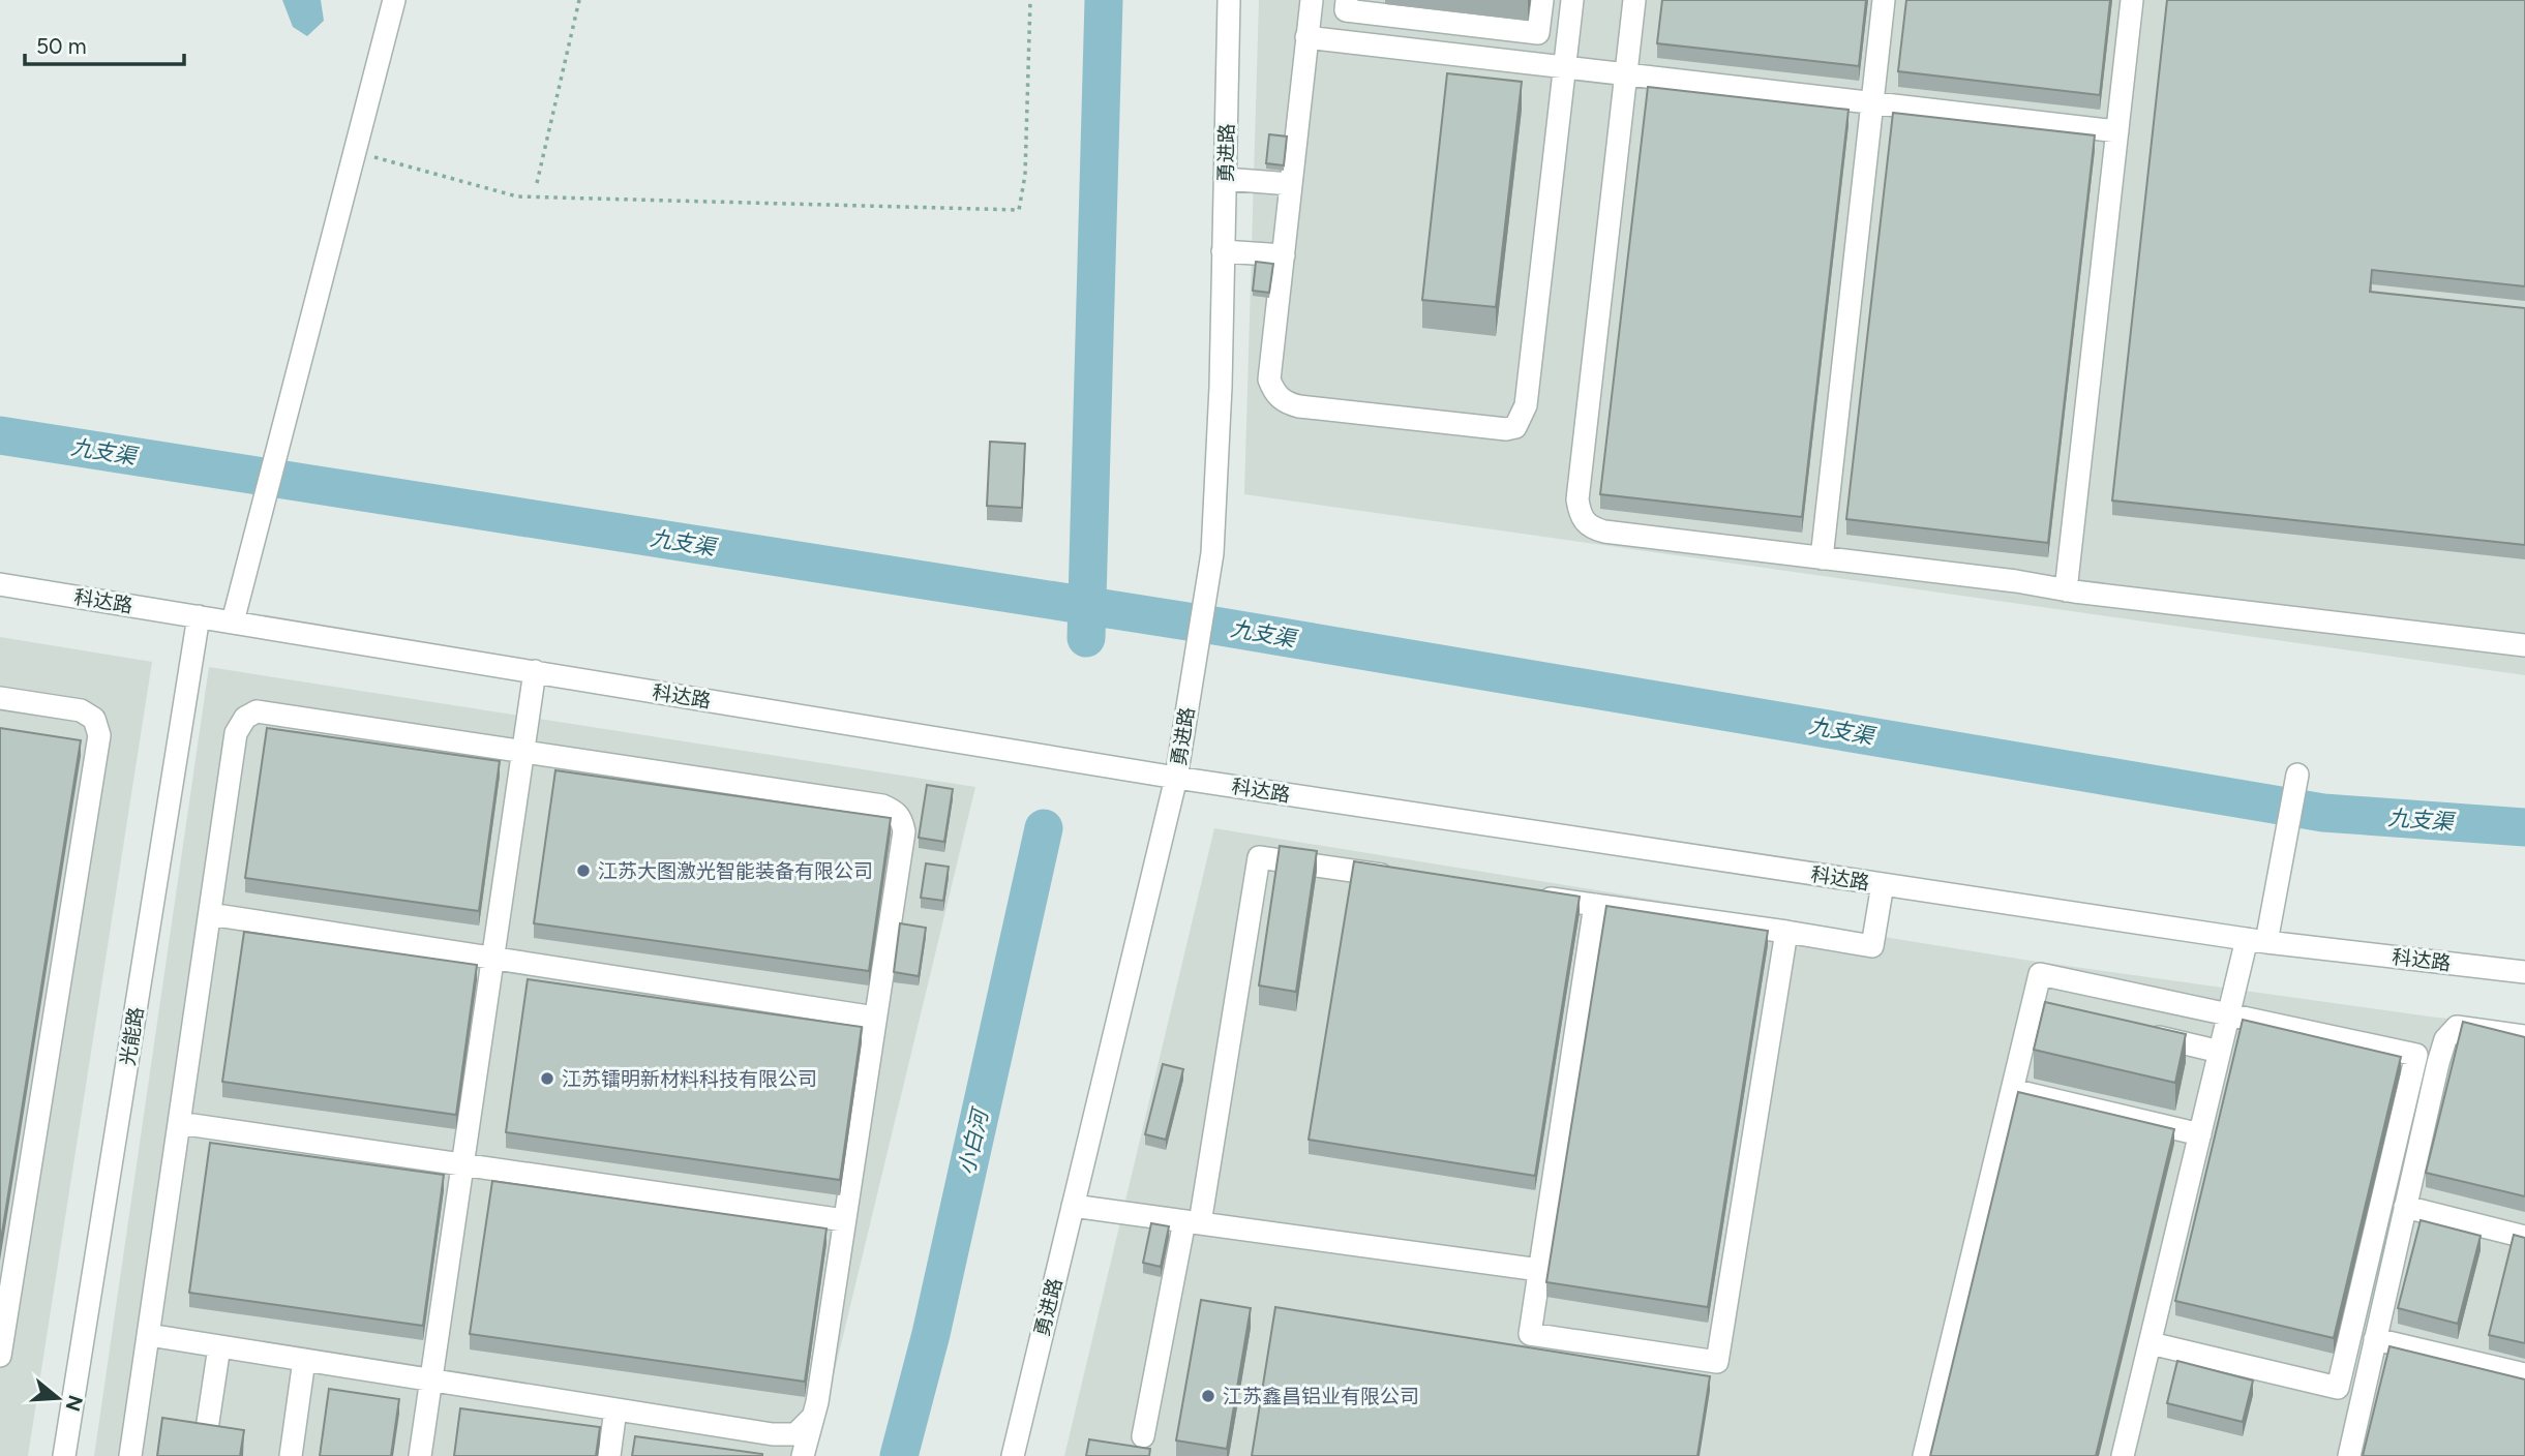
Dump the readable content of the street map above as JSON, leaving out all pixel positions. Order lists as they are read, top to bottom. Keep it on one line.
{"streets":{"street":["勇进路","科达路","光能路"]},"crossings":[["勇进路","科达路"],["科达路","光能路"]],"water":["九支渠","小白河"],"places":["江苏大图激光智能装备有限公司","江苏镭明新材料科技有限公司","江苏鑫昌铝业有限公司"],"scale_bar":"50 m","north":"right"}
